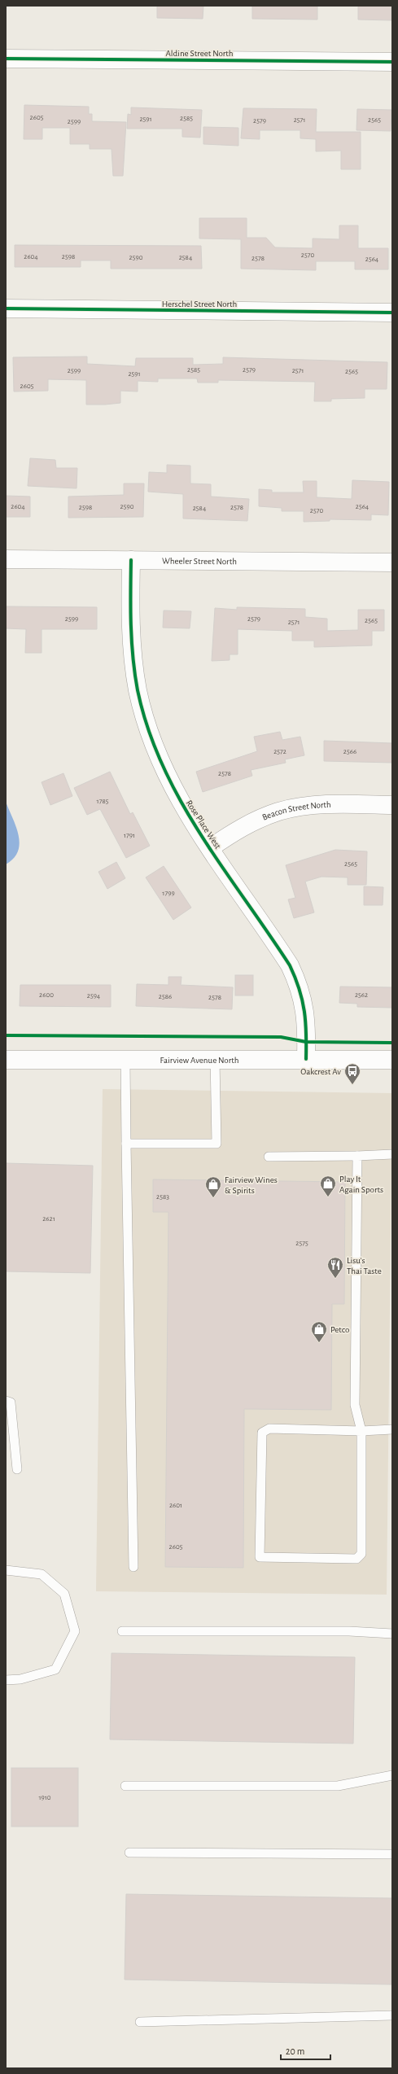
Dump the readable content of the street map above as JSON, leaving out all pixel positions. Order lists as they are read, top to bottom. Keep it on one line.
{"streets":{"street":["Aldine Street North","Herschel Street North","Wheeler Street North","Beacon Street North","Rose Place West","Fairview Avenue North"]},"crossings":[["Wheeler Street North","Rose Place West"],["Beacon Street North","Rose Place West"],["Rose Place West","Fairview Avenue North"]],"places":{"bus stop":["Oakcrest Av"],"shop":["Play It Again Sports","Fairview Wines & Spirits","Petco"],"restaurant":["Lisu's Thai Taste"]},"house_numbers":["2605","2585","2591","2571","2565","2579","2599","2570","2604","2598","2590","2584","2578","2564","2585","2579","2599","2571","2565","2591","2605","2604","2590","2564","2598","2578","2584","2570","2599","2579","2565","2571","2572","2566","2578","1785","1791","2565","1799","2600","2562","2594","2586","2578","2583","2621","2575","2601","2605","1910"],"scale_bar":"20 m"}
